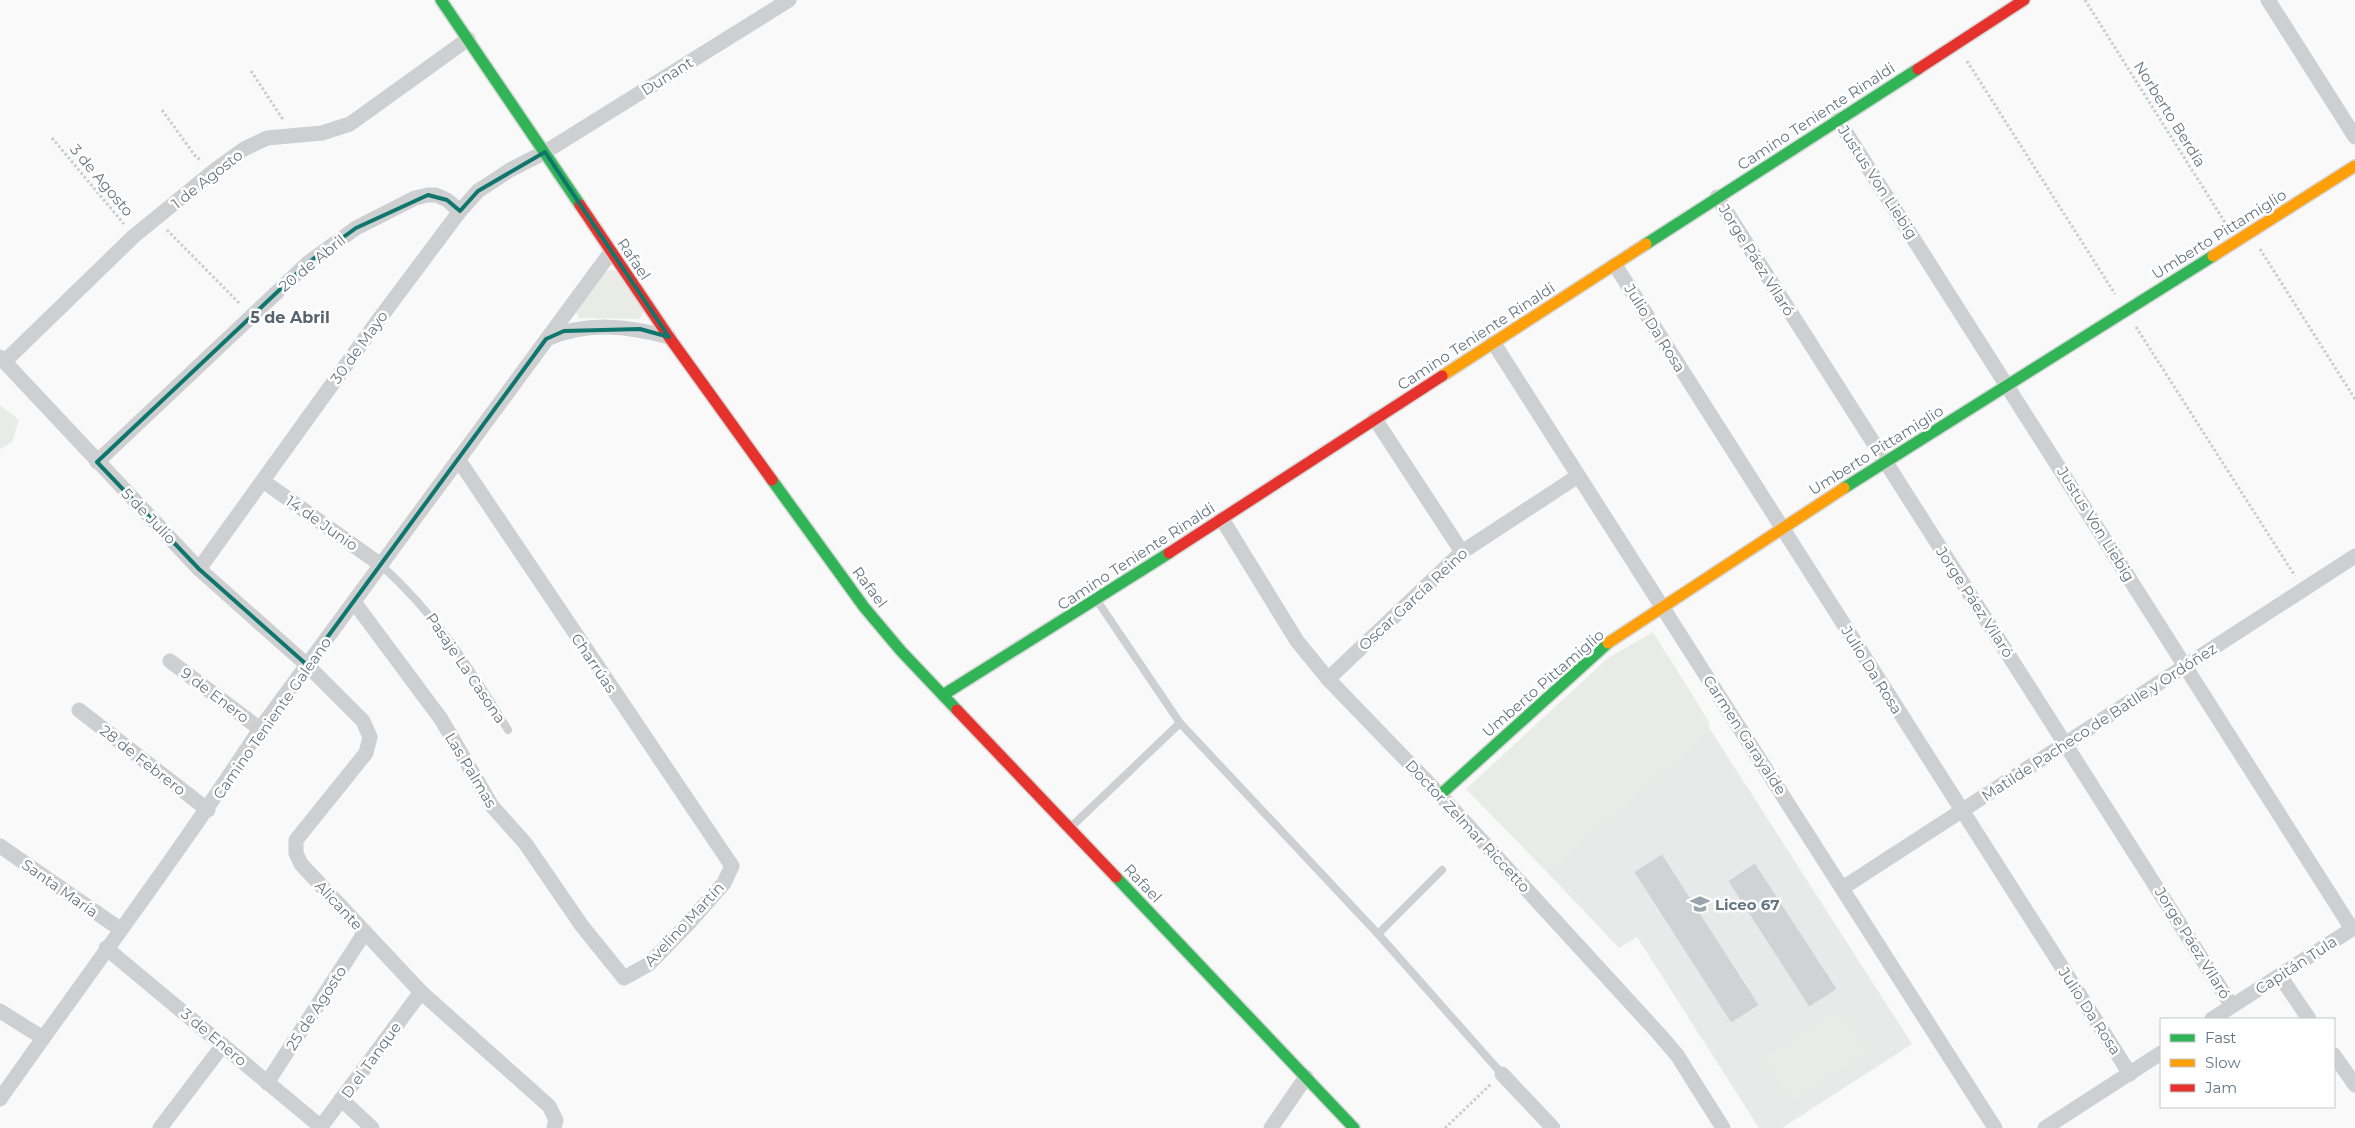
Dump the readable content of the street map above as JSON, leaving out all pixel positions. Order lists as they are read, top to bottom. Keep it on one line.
{"streets":{"street":["Dunant","Camino Teniente Rinaldi","1 de Agosto","Justus Von Liebig","Umberto Pittamiglio","Rafael","Jorge Páez Vilaró","20 de Abril","Julio Da Rosa","30 de Mayo","5 de Julio","14 de Junio","Oscar García Reino","Charrúas","9 de Enero","Camino Teniente Galeano","Matilde Pacheco de Batlle y Ordóñez","Carmen Garayalde","28 de Febrero","Las Palmas","Doctor Zelmar Riccetto","Santa María","Alicante","Avelino Martín","Capitán Tula","25 de Agosto","3 de Enero","D el Tanque"],"lane":["Pasaje La Casona"],"path":["Norberto Berdía","3 de Agosto"]},"crossings":[["Dunant","Rafael"],["Dunant","30 de Mayo"],["Norberto Berdía","Umberto Pittamiglio"],["Camino Teniente Rinaldi","Justus Von Liebig"],["Camino Teniente Rinaldi","Rafael"],["Camino Teniente Rinaldi","Jorge Páez Vilaró"],["Camino Teniente Rinaldi","Julio Da Rosa"],["Camino Teniente Rinaldi","Carmen Garayalde"],["Camino Teniente Rinaldi","Doctor Zelmar Riccetto"],["1 de Agosto","3 de Agosto"],["1 de Agosto","Rafael"],["1 de Agosto","5 de Julio"],["Justus Von Liebig","Umberto Pittamiglio"],["Justus Von Liebig","Matilde Pacheco de Batlle y Ordóñez"],["Justus Von Liebig","Capitán Tula"],["Umberto Pittamiglio","Jorge Páez Vilaró"],["Umberto Pittamiglio","Julio Da Rosa"],["Umberto Pittamiglio","Carmen Garayalde"],["Umberto Pittamiglio","Doctor Zelmar Riccetto"],["Rafael","30 de Mayo"],["Rafael","Camino Teniente Galeano"],["Jorge Páez Vilaró","Matilde Pacheco de Batlle y Ordóñez"],["Jorge Páez Vilaró","Capitán Tula"],["20 de Abril","30 de Mayo"],["20 de Abril","5 de Julio"],["Julio Da Rosa","Matilde Pacheco de Batlle y Ordóñez"],["30 de Mayo","5 de Julio"],["30 de Mayo","14 de Junio"],["5 de Julio","Camino Teniente Galeano"],["5 de Julio","Alicante"],["14 de Junio","Pasaje La Casona"],["14 de Junio","Camino Teniente Galeano"],["Oscar García Reino","Carmen Garayalde"],["Oscar García Reino","Doctor Zelmar Riccetto"],["Charrúas","Camino Teniente Galeano"],["Charrúas","Avelino Martín"],["Pasaje La Casona","Camino Teniente Galeano"],["9 de Enero","Camino Teniente Galeano"],["Camino Teniente Galeano","28 de Febrero"],["Camino Teniente Galeano","Las Palmas"],["Camino Teniente Galeano","Santa María"],["Camino Teniente Galeano","Alicante"],["Camino Teniente Galeano","3 de Enero"],["Matilde Pacheco de Batlle y Ordóñez","Carmen Garayalde"],["Las Palmas","Avelino Martín"],["Alicante","25 de Agosto"],["Alicante","D el Tanque"],["25 de Agosto","3 de Enero"],["3 de Enero","D el Tanque"]],"districts":["5 de Abril"],"places":{"school or university":["Liceo 67"]},"legend":["Fast","Slow","Jam"]}
